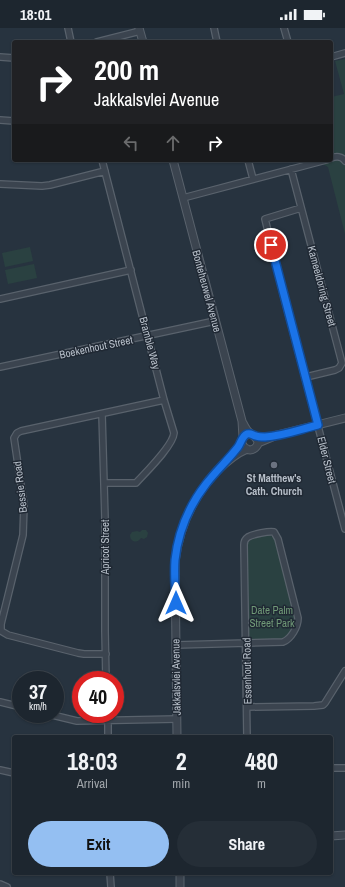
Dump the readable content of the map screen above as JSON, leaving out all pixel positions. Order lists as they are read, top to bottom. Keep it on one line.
{"streets":{"street":["Kameeldoring Street","Bonteheuwel Avenue","Bramble Way","Boekenhout Street","Elder Street","Bessie Road","Apricot Street","Essenhout Road","Jakkalsvlei Avenue"]},"crossings":[["Kameeldoring Street","Elder Street"],["Bonteheuwel Avenue","Boekenhout Street"],["Bonteheuwel Avenue","Jakkalsvlei Avenue"],["Bramble Way","Boekenhout Street"],["Bramble Way","Bessie Road"],["Bramble Way","Apricot Street"],["Bessie Road","Apricot Street"]],"parks":["Date Palm Street Park"],"places":["St Matthew's Cath. Church"],"page":{"status":"18:01","turn":["200 m","Jakkalsvlei Avenue"],"speed":"37 km/h","limit":"40","eta":["18:03","Arrival","2","min","480","m"],"buttons":["Exit","Share"]}}
